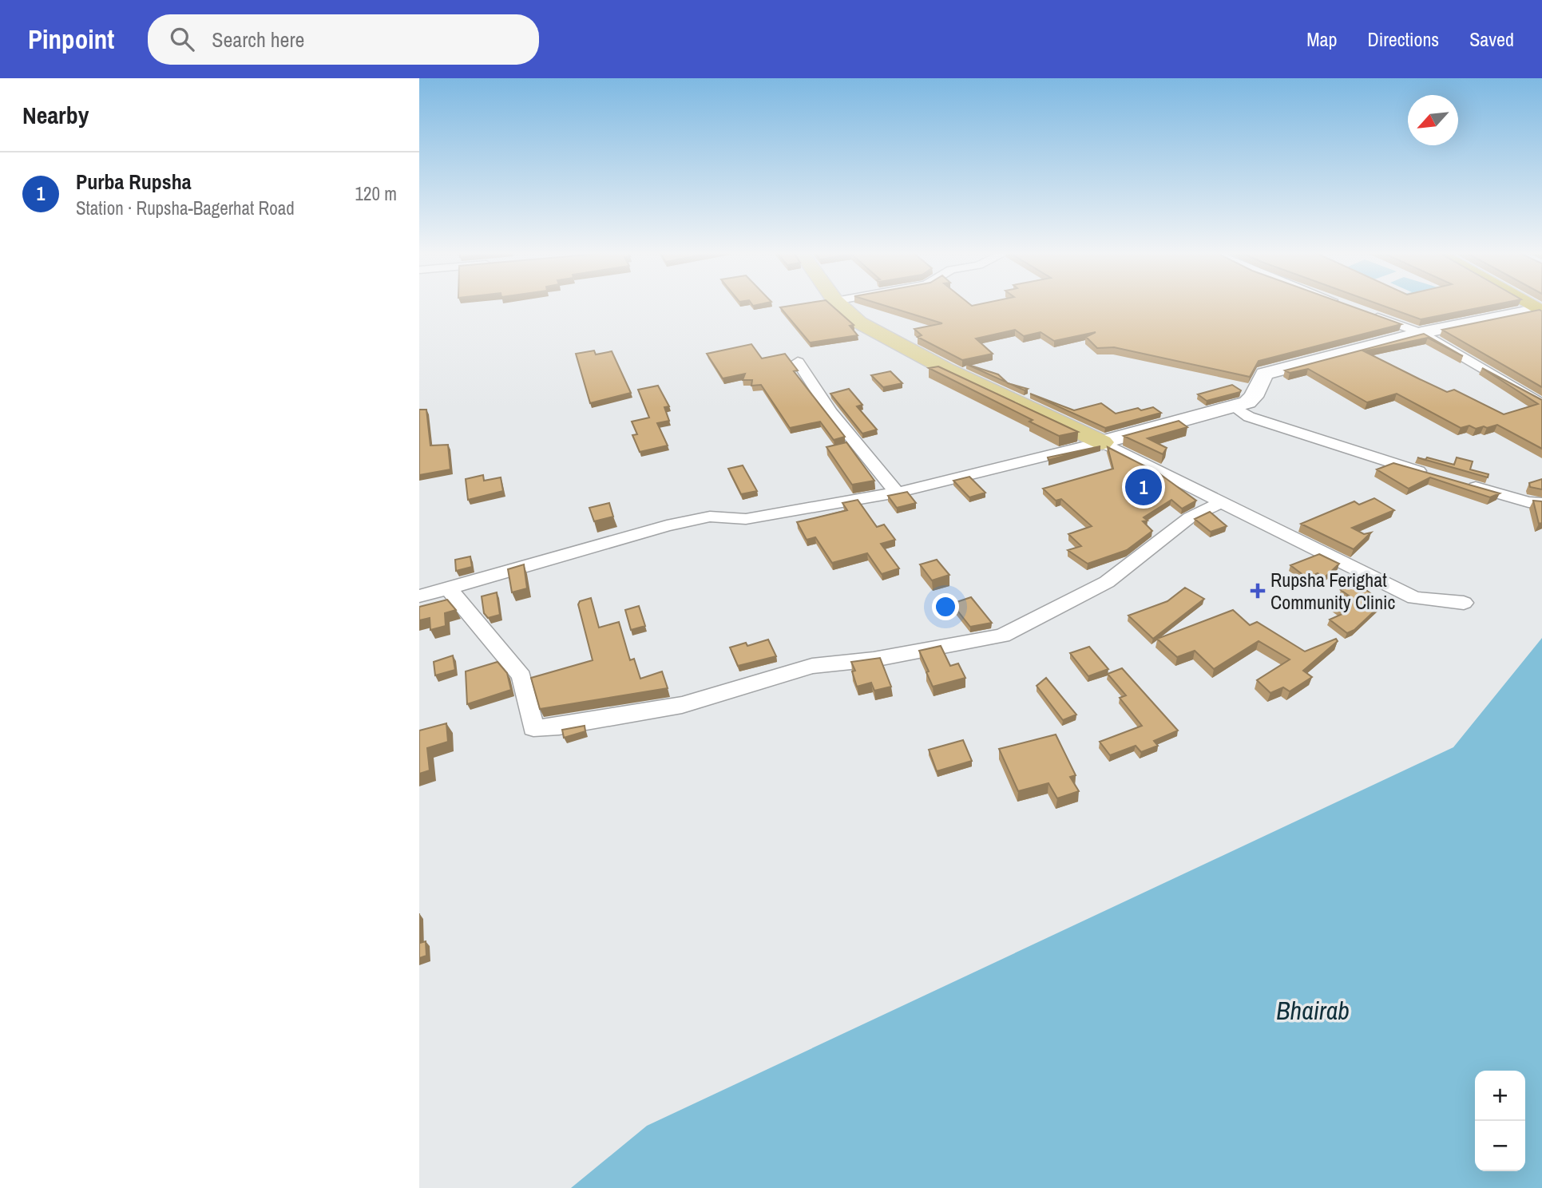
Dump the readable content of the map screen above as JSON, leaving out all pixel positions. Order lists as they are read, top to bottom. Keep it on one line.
{"water":["Bhairab"],"places":{"health":["Rupsha Ferighat Community Clinic"]},"north":"bottom left","page":{"header":"Pinpoint","search":"Search here","nav":["Map","Directions","Saved"],"heading":"Nearby","list":[{"mark":"1","name":"Purba Rupsha","note":"Station · Rupsha-Bagerhat Road","value":"120 m"}],"pins":"1","map_buttons":["+","−"]}}
